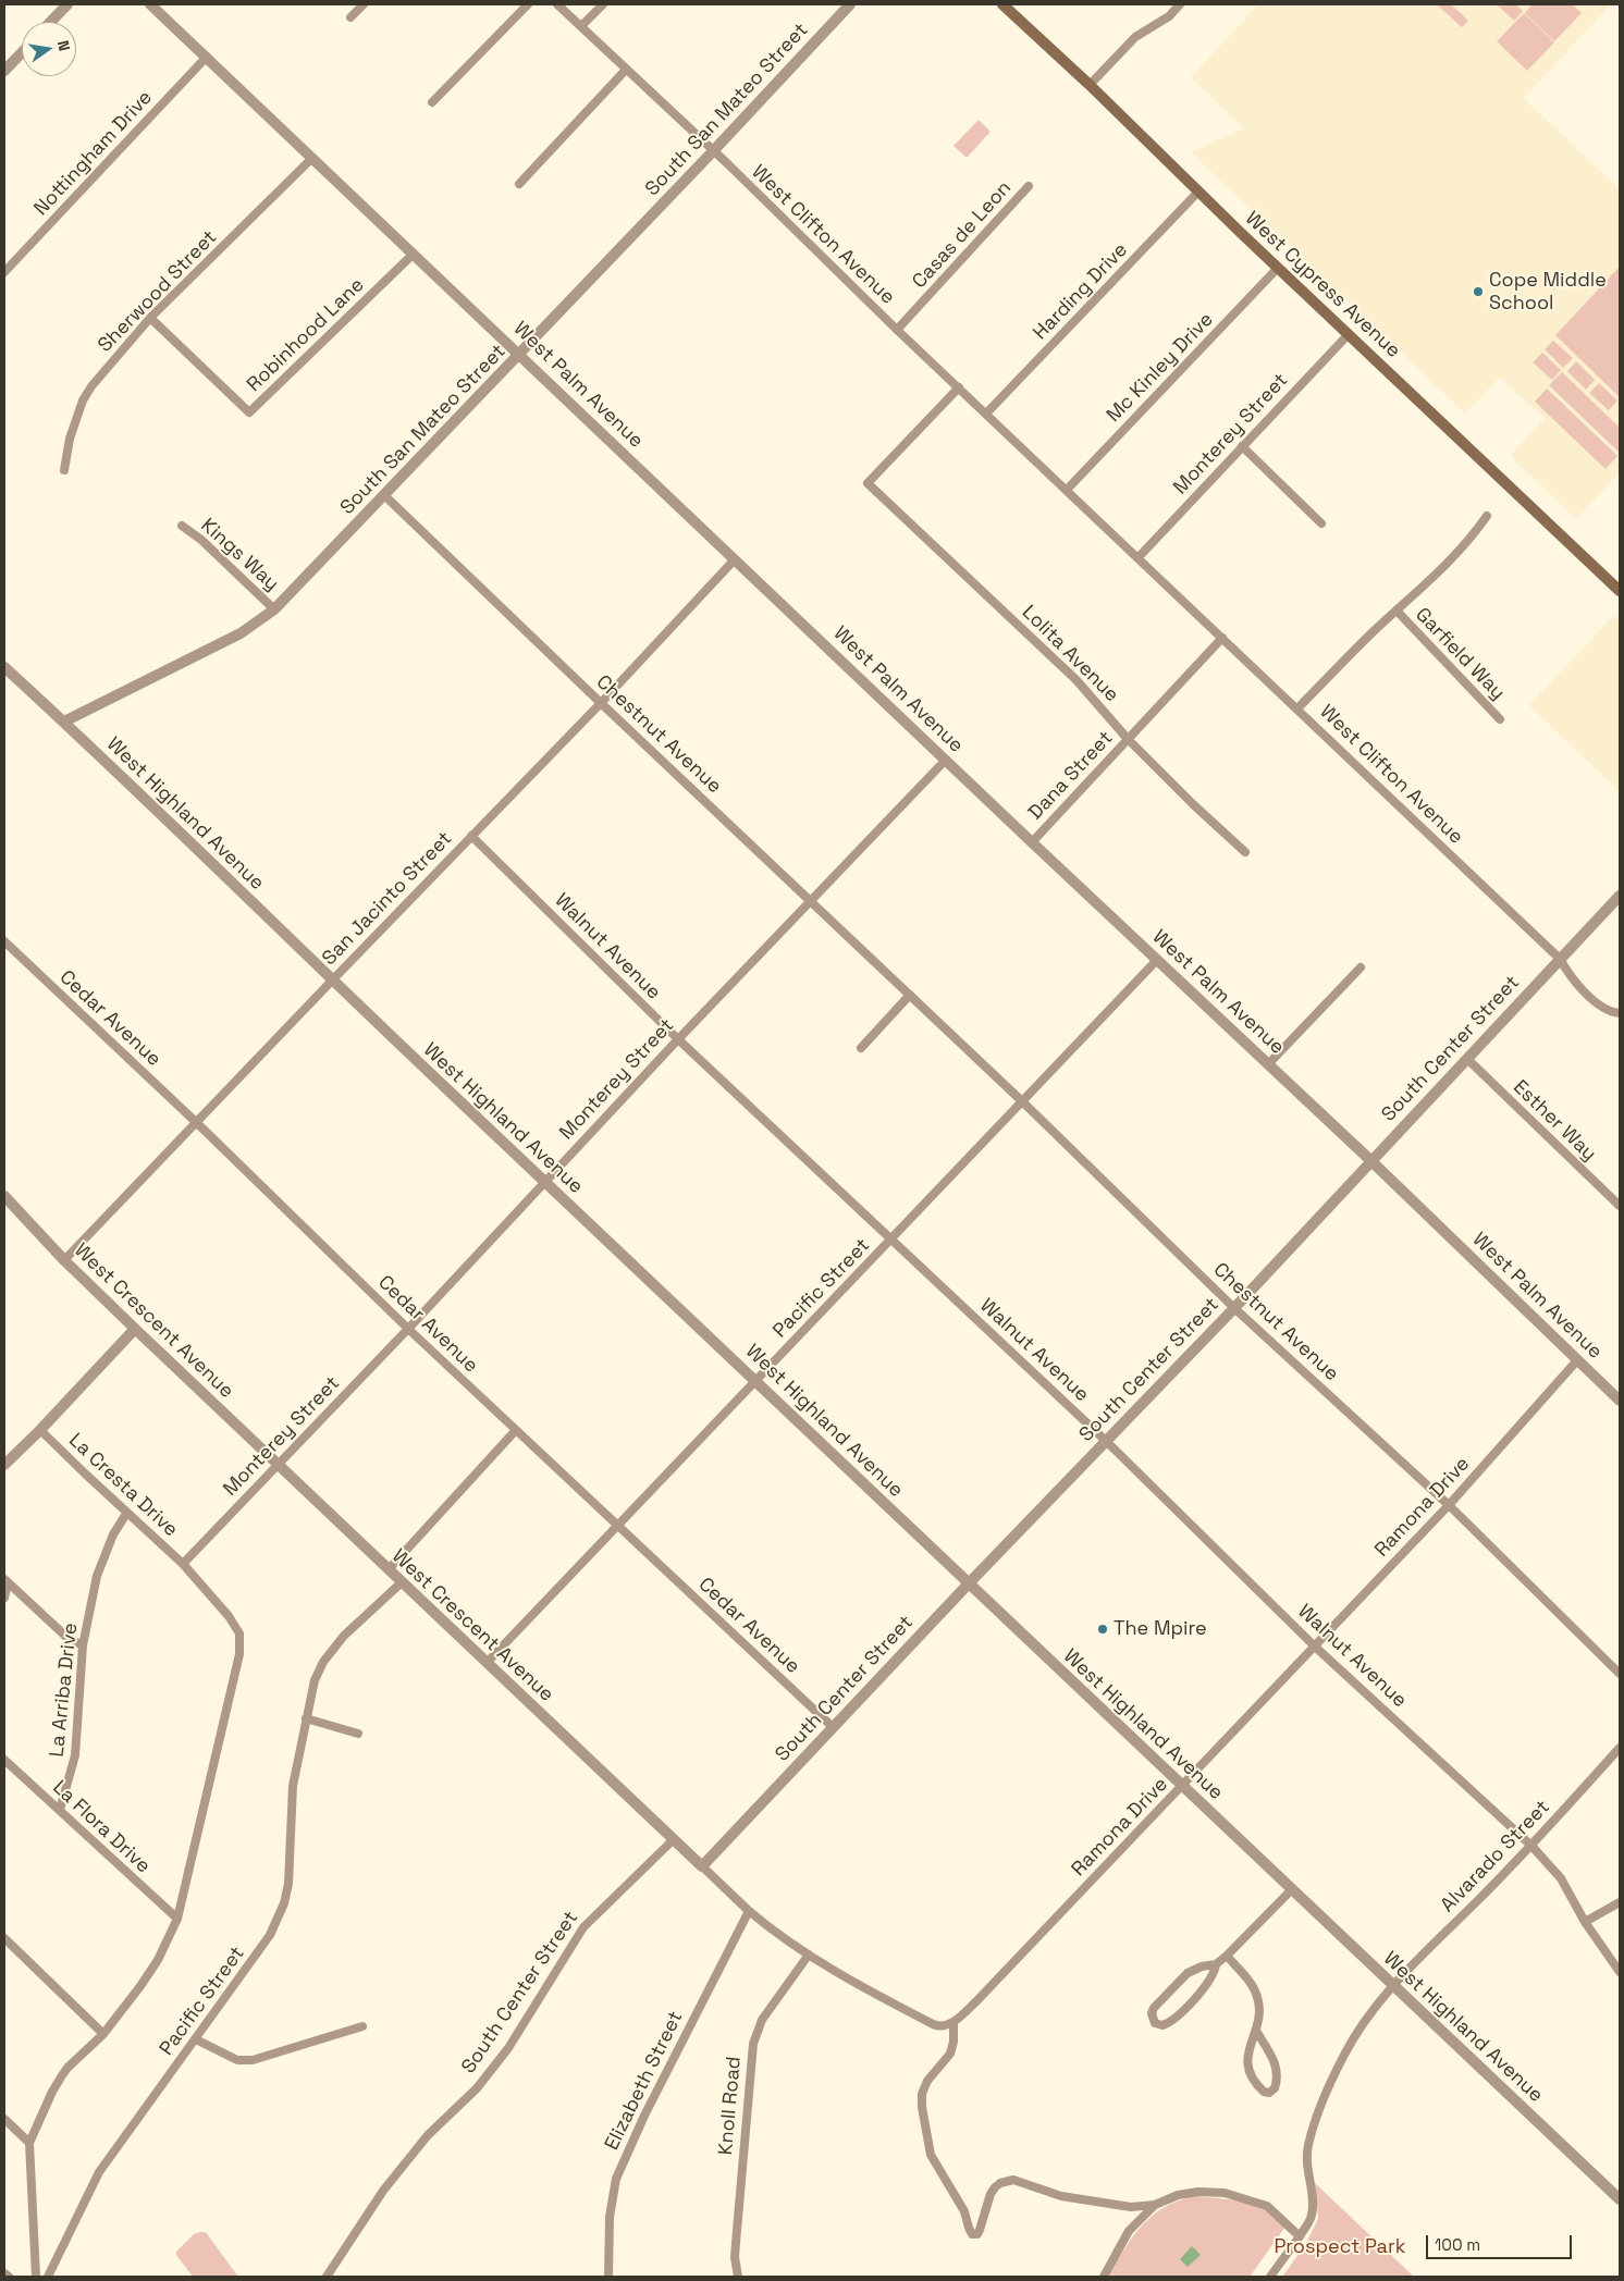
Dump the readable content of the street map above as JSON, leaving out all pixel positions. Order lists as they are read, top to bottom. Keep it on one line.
{"streets":{"main road":["West Cypress Avenue"],"street":["South San Mateo Street","Nottingham Drive","West Clifton Avenue","Casas de Leon","Sherwood Street","Harding Drive","Robinhood Lane","Mc Kinley Drive","West Palm Avenue","Monterey Street","Kings Way","Lolita Avenue","Garfield Way","Chestnut Avenue","Dana Street","West Highland Avenue","San Jacinto Street","Walnut Avenue","Cedar Avenue","South Center Street","Esther Way","Pacific Street","West Crescent Avenue","La Cresta Drive","Ramona Drive","La Arriba Drive","La Flora Drive","Alvarado Street","Elizabeth Street","Knoll Road"]},"crossings":[["South San Mateo Street","West Clifton Avenue"],["South San Mateo Street","West Palm Avenue"],["South San Mateo Street","Kings Way"],["South San Mateo Street","Chestnut Avenue"],["South San Mateo Street","West Highland Avenue"],["Nottingham Drive","West Palm Avenue"],["West Clifton Avenue","Casas de Leon"],["West Clifton Avenue","Harding Drive"],["West Clifton Avenue","Mc Kinley Drive"],["West Clifton Avenue","Monterey Street"],["West Clifton Avenue","Lolita Avenue"],["West Clifton Avenue","Garfield Way"],["West Clifton Avenue","Dana Street"],["West Clifton Avenue","South Center Street"],["West Cypress Avenue","Harding Drive"],["West Cypress Avenue","Mc Kinley Drive"],["West Cypress Avenue","Monterey Street"],["Sherwood Street","Robinhood Lane"],["Sherwood Street","West Palm Avenue"],["Robinhood Lane","West Palm Avenue"],["West Palm Avenue","Monterey Street"],["West Palm Avenue","Dana Street"],["West Palm Avenue","San Jacinto Street"],["West Palm Avenue","South Center Street"],["West Palm Avenue","Pacific Street"],["West Palm Avenue","Ramona Drive"],["Monterey Street","Chestnut Avenue"],["Monterey Street","West Highland Avenue"],["Monterey Street","Walnut Avenue"],["Monterey Street","Cedar Avenue"],["Monterey Street","West Crescent Avenue"],["Monterey Street","La Cresta Drive"],["Lolita Avenue","Dana Street"],["Chestnut Avenue","San Jacinto Street"],["Chestnut Avenue","South Center Street"],["Chestnut Avenue","Pacific Street"],["Chestnut Avenue","Ramona Drive"],["West Highland Avenue","San Jacinto Street"],["West Highland Avenue","South Center Street"],["West Highland Avenue","Pacific Street"],["West Highland Avenue","Ramona Drive"],["West Highland Avenue","Alvarado Street"],["San Jacinto Street","Walnut Avenue"],["San Jacinto Street","Cedar Avenue"],["San Jacinto Street","West Crescent Avenue"],["Walnut Avenue","South Center Street"],["Walnut Avenue","Pacific Street"],["Walnut Avenue","Ramona Drive"],["Walnut Avenue","Alvarado Street"],["Cedar Avenue","South Center Street"],["Cedar Avenue","Pacific Street"],["South Center Street","Esther Way"],["South Center Street","West Crescent Avenue"],["Pacific Street","West Crescent Avenue"],["West Crescent Avenue","Ramona Drive"],["West Crescent Avenue","Elizabeth Street"],["West Crescent Avenue","Knoll Road"],["La Cresta Drive","La Arriba Drive"],["La Arriba Drive","La Flora Drive"]],"parks":["Prospect Park"],"places":["Cope Middle School","The Mpire"],"scale_bar":"100 m","north":"right"}
